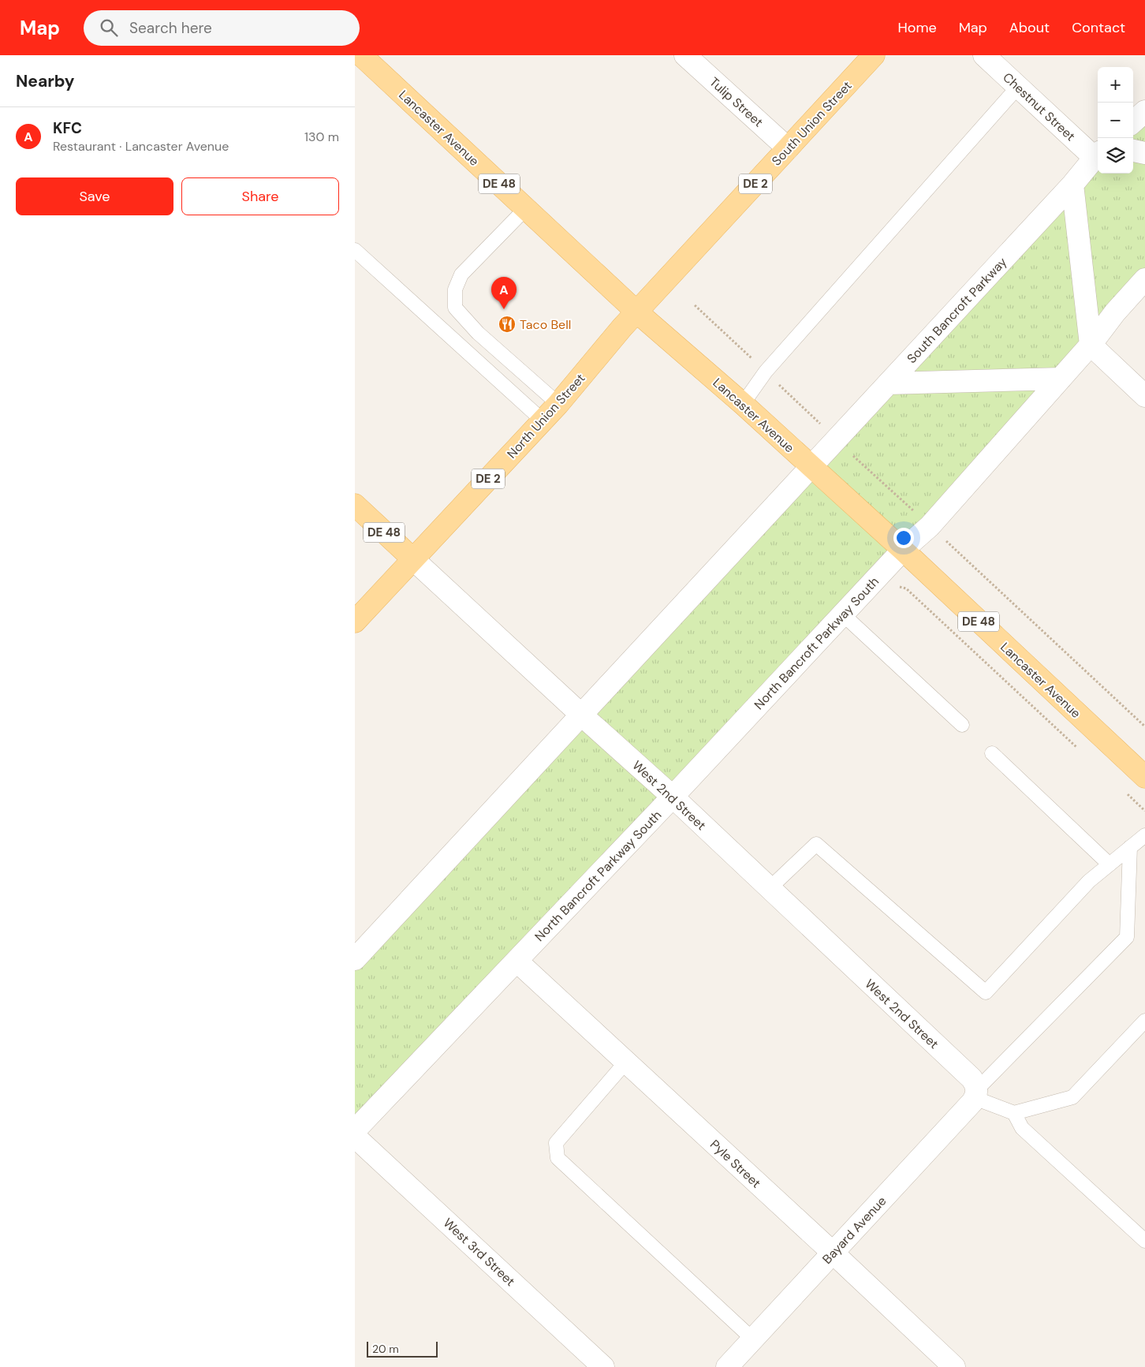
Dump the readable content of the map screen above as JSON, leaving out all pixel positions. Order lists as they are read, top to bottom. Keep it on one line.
{"streets":{"main road":["South Union Street","Lancaster Avenue","DE 48","DE 2","North Union Street","West 2nd Street"],"street":["Tulip Street","Chestnut Street","South Bancroft Parkway","North Bancroft Parkway South","Pyle Street","Bayard Avenue","West 3rd Street"]},"crossings":[["Tulip Street","South Union Street"],["Chestnut Street","South Bancroft Parkway"],["South Union Street","Lancaster Avenue"],["South Union Street","North Union Street"],["Lancaster Avenue","South Bancroft Parkway"],["Lancaster Avenue","North Union Street"],["Lancaster Avenue","North Bancroft Parkway South"],["North Union Street","West 2nd Street"],["North Bancroft Parkway South","West 2nd Street"],["North Bancroft Parkway South","Pyle Street"],["West 2nd Street","Bayard Avenue"],["Pyle Street","Bayard Avenue"]],"places":{"restaurant":["Taco Bell"]},"scale_bar":"20 m","page":{"header":"Map","search":"Search here","nav":["Home","Map","About","Contact"],"heading":"Nearby","map_buttons":["+","−"],"list":[{"mark":"A","name":"KFC","note":"Restaurant · Lancaster Avenue","value":"130 m"}],"buttons":["Save","Share"],"pins":"A","scale":"20 m"}}
